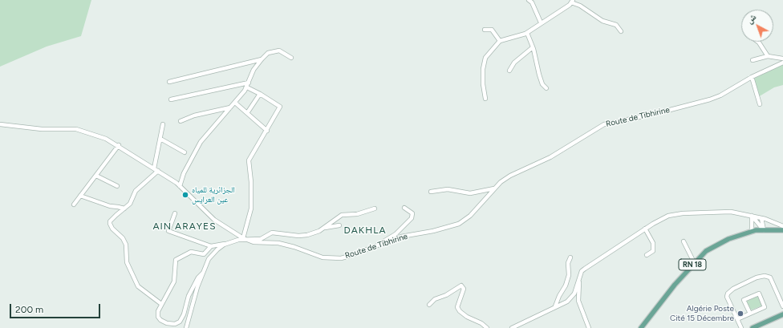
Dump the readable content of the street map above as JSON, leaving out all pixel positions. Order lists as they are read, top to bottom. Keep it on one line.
{"streets":{"main road":["RN 18"],"street":["Route de Tibhirine"]},"districts":["AIN ARAYES","DAKHLA"],"places":["الجزائرية للمياه عين العرايس","Algérie Poste Cité 15 Décembre"],"scale_bar":"200 m","north":"top left"}
